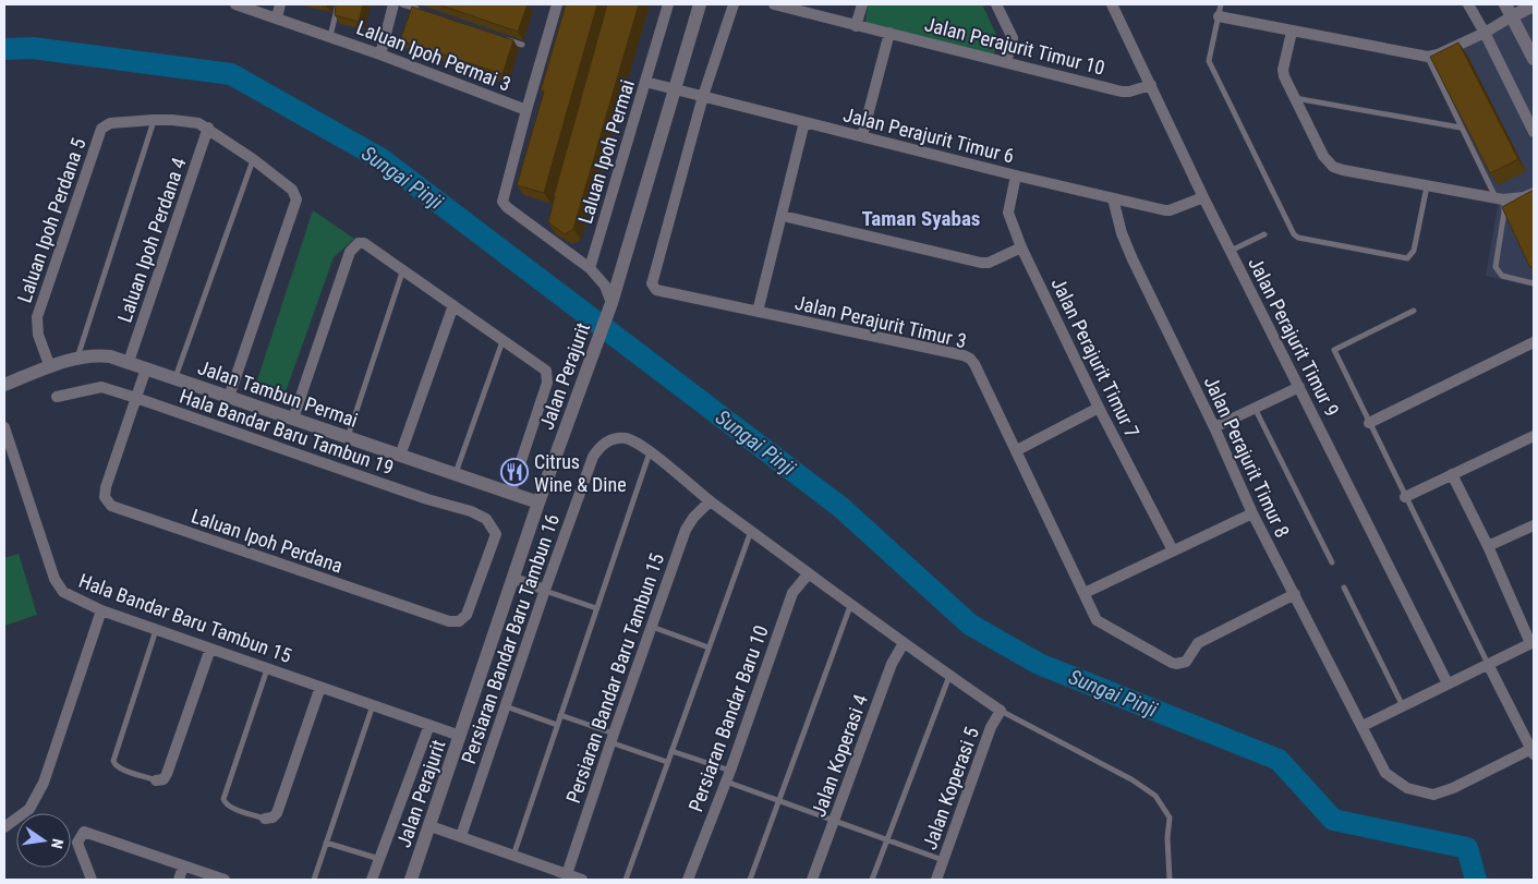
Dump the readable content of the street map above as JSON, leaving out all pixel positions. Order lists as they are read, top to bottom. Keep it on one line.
{"streets":{"street":["Jalan Perajurit Timur 10","Laluan Ipoh Permai 3","Jalan Perajurit Timur 6","Laluan Ipoh Permai","Laluan Ipoh Perdana 5","Laluan Ipoh Perdana 4","Jalan Perajurit Timur 3","Jalan Perajurit Timur 9","Jalan Perajurit Timur 7","Jalan Perajurit","Jalan Tambun Permai","Hala Bandar Baru Tambun 19","Jalan Perajurit Timur 8","Laluan Ipoh Perdana","Hala Bandar Baru Tambun 15","Persiaran Bandar Baru Tambun 16","Persiaran Bandar Baru Tambun 15","Persiaran Bandar Baru 10","Jalan Koperasi 4","Jalan Koperasi 5"]},"crossings":[["Jalan Perajurit Timur 10","Jalan Perajurit Timur 9"],["Jalan Perajurit Timur 6","Laluan Ipoh Permai"],["Jalan Perajurit Timur 6","Jalan Perajurit Timur 3"],["Jalan Perajurit Timur 6","Jalan Perajurit Timur 9"],["Jalan Perajurit Timur 6","Jalan Perajurit Timur 7"],["Jalan Perajurit Timur 6","Jalan Perajurit"],["Jalan Perajurit Timur 6","Jalan Perajurit Timur 8"],["Laluan Ipoh Perdana 5","Laluan Ipoh Perdana 4"],["Laluan Ipoh Perdana 5","Jalan Tambun Permai"],["Laluan Ipoh Perdana 4","Jalan Tambun Permai"],["Jalan Perajurit Timur 3","Jalan Perajurit Timur 8"],["Jalan Perajurit","Jalan Tambun Permai"],["Jalan Perajurit","Hala Bandar Baru Tambun 15"],["Jalan Tambun Permai","Laluan Ipoh Perdana"],["Hala Bandar Baru Tambun 19","Laluan Ipoh Perdana"]],"districts":["Taman Syabas"],"water":["Sungai Pinji"],"places":{"restaurant":["Citrus Wine & Dine"]},"north":"right"}
